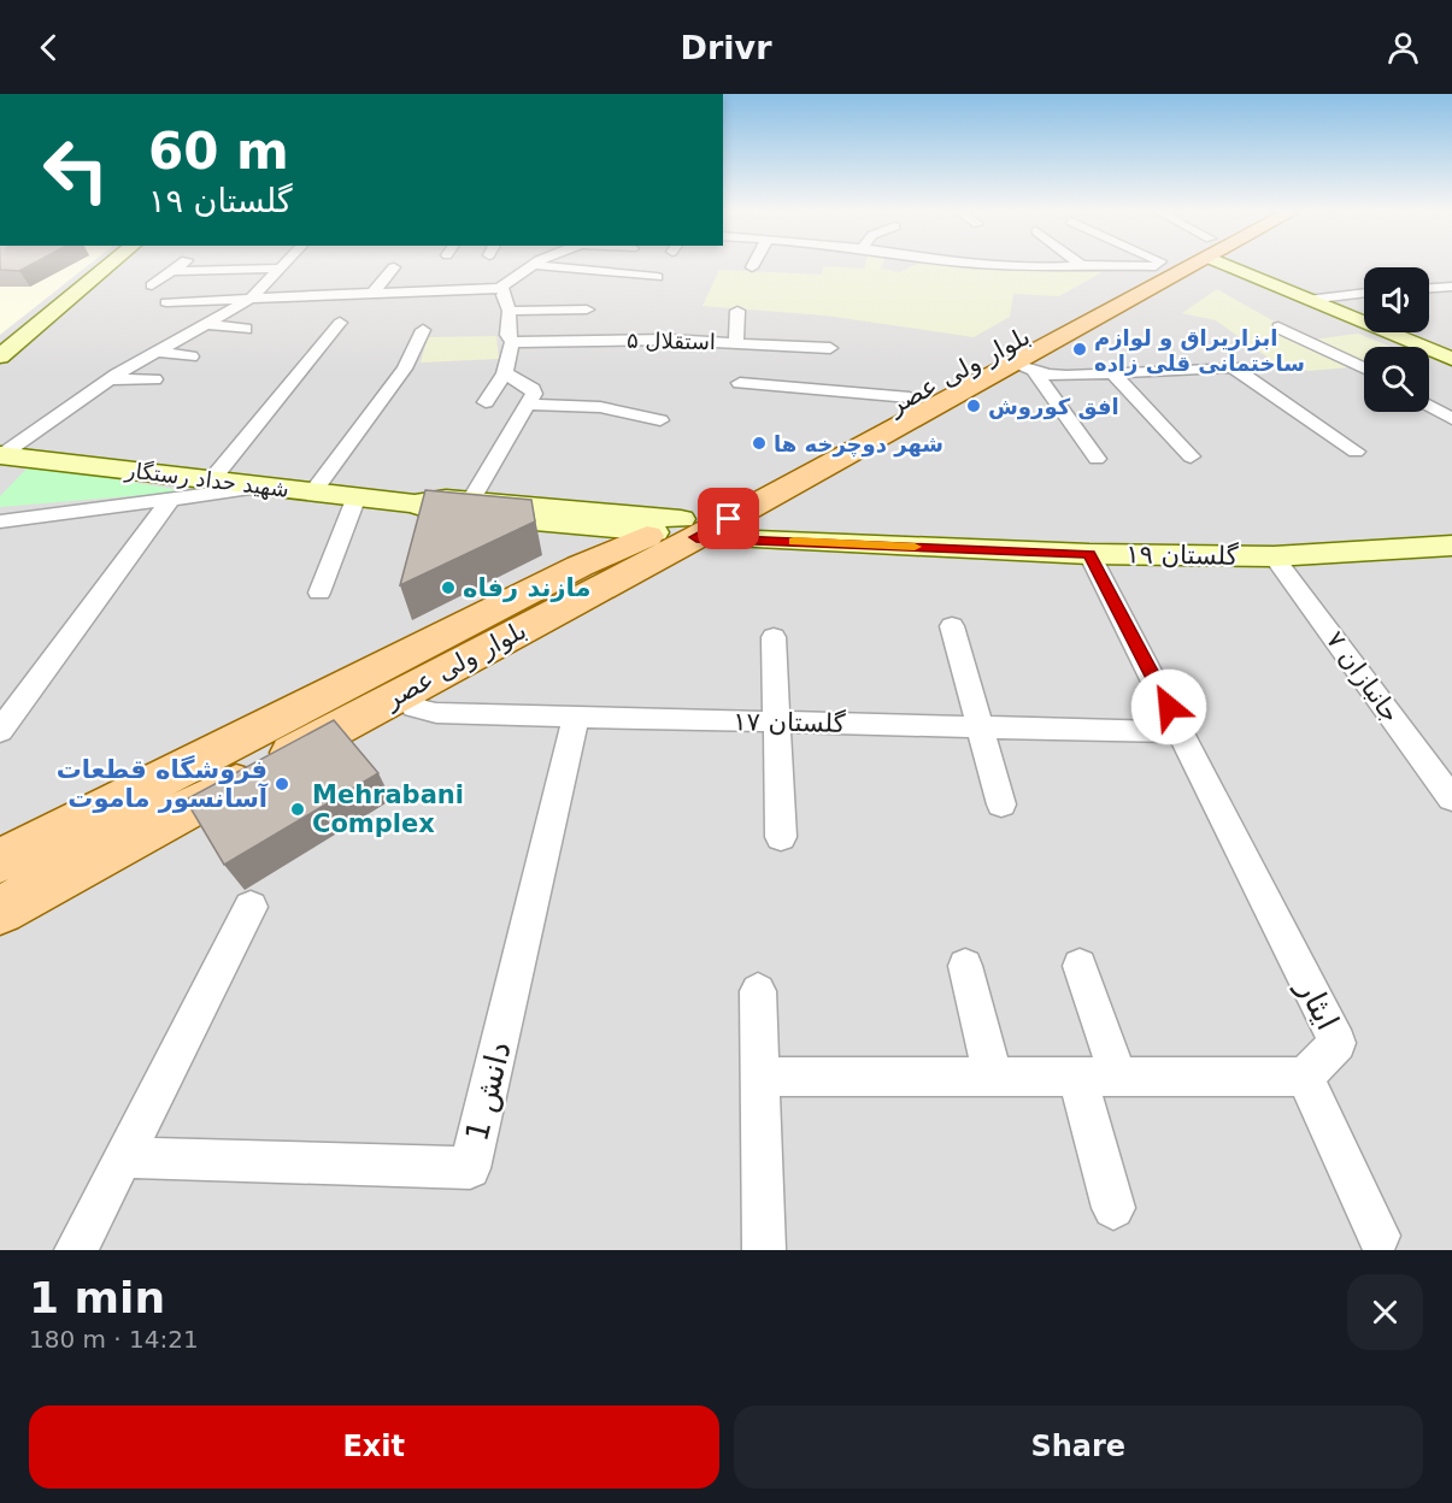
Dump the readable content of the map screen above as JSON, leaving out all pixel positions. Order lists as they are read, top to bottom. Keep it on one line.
{"streets":{"main road":["بلوار ولی عصر","شهید حداد رستگار","گلستان ۱۹"],"street":["استقلال ۵","جانبازان ۷","گلستان ۱۷","ایثار","دانش 1"]},"crossings":[["بلوار ولی عصر","شهید حداد رستگار"],["بلوار ولی عصر","گلستان ۱۹"],["بلوار ولی عصر","گلستان ۱۷"],["شهید حداد رستگار","گلستان ۱۹"],["گلستان ۱۹","جانبازان ۷"],["گلستان ۱۹","ایثار"],["گلستان ۱۷","ایثار"],["گلستان ۱۷","دانش 1"]],"places":["ابزاریراق و لوازم ساختمانی قلی زاده","افق کوروش","شهر دوچرخه ها","مازند رفاه","فروشگاه قطعات آسانسور ماموت","Mehrabani Complex"],"page":{"header":"Drivr","turn":["60 m","گلستان ۱۹"],"heading":["1 min","180 m · 14:21"],"buttons":["Exit","Share"]}}
